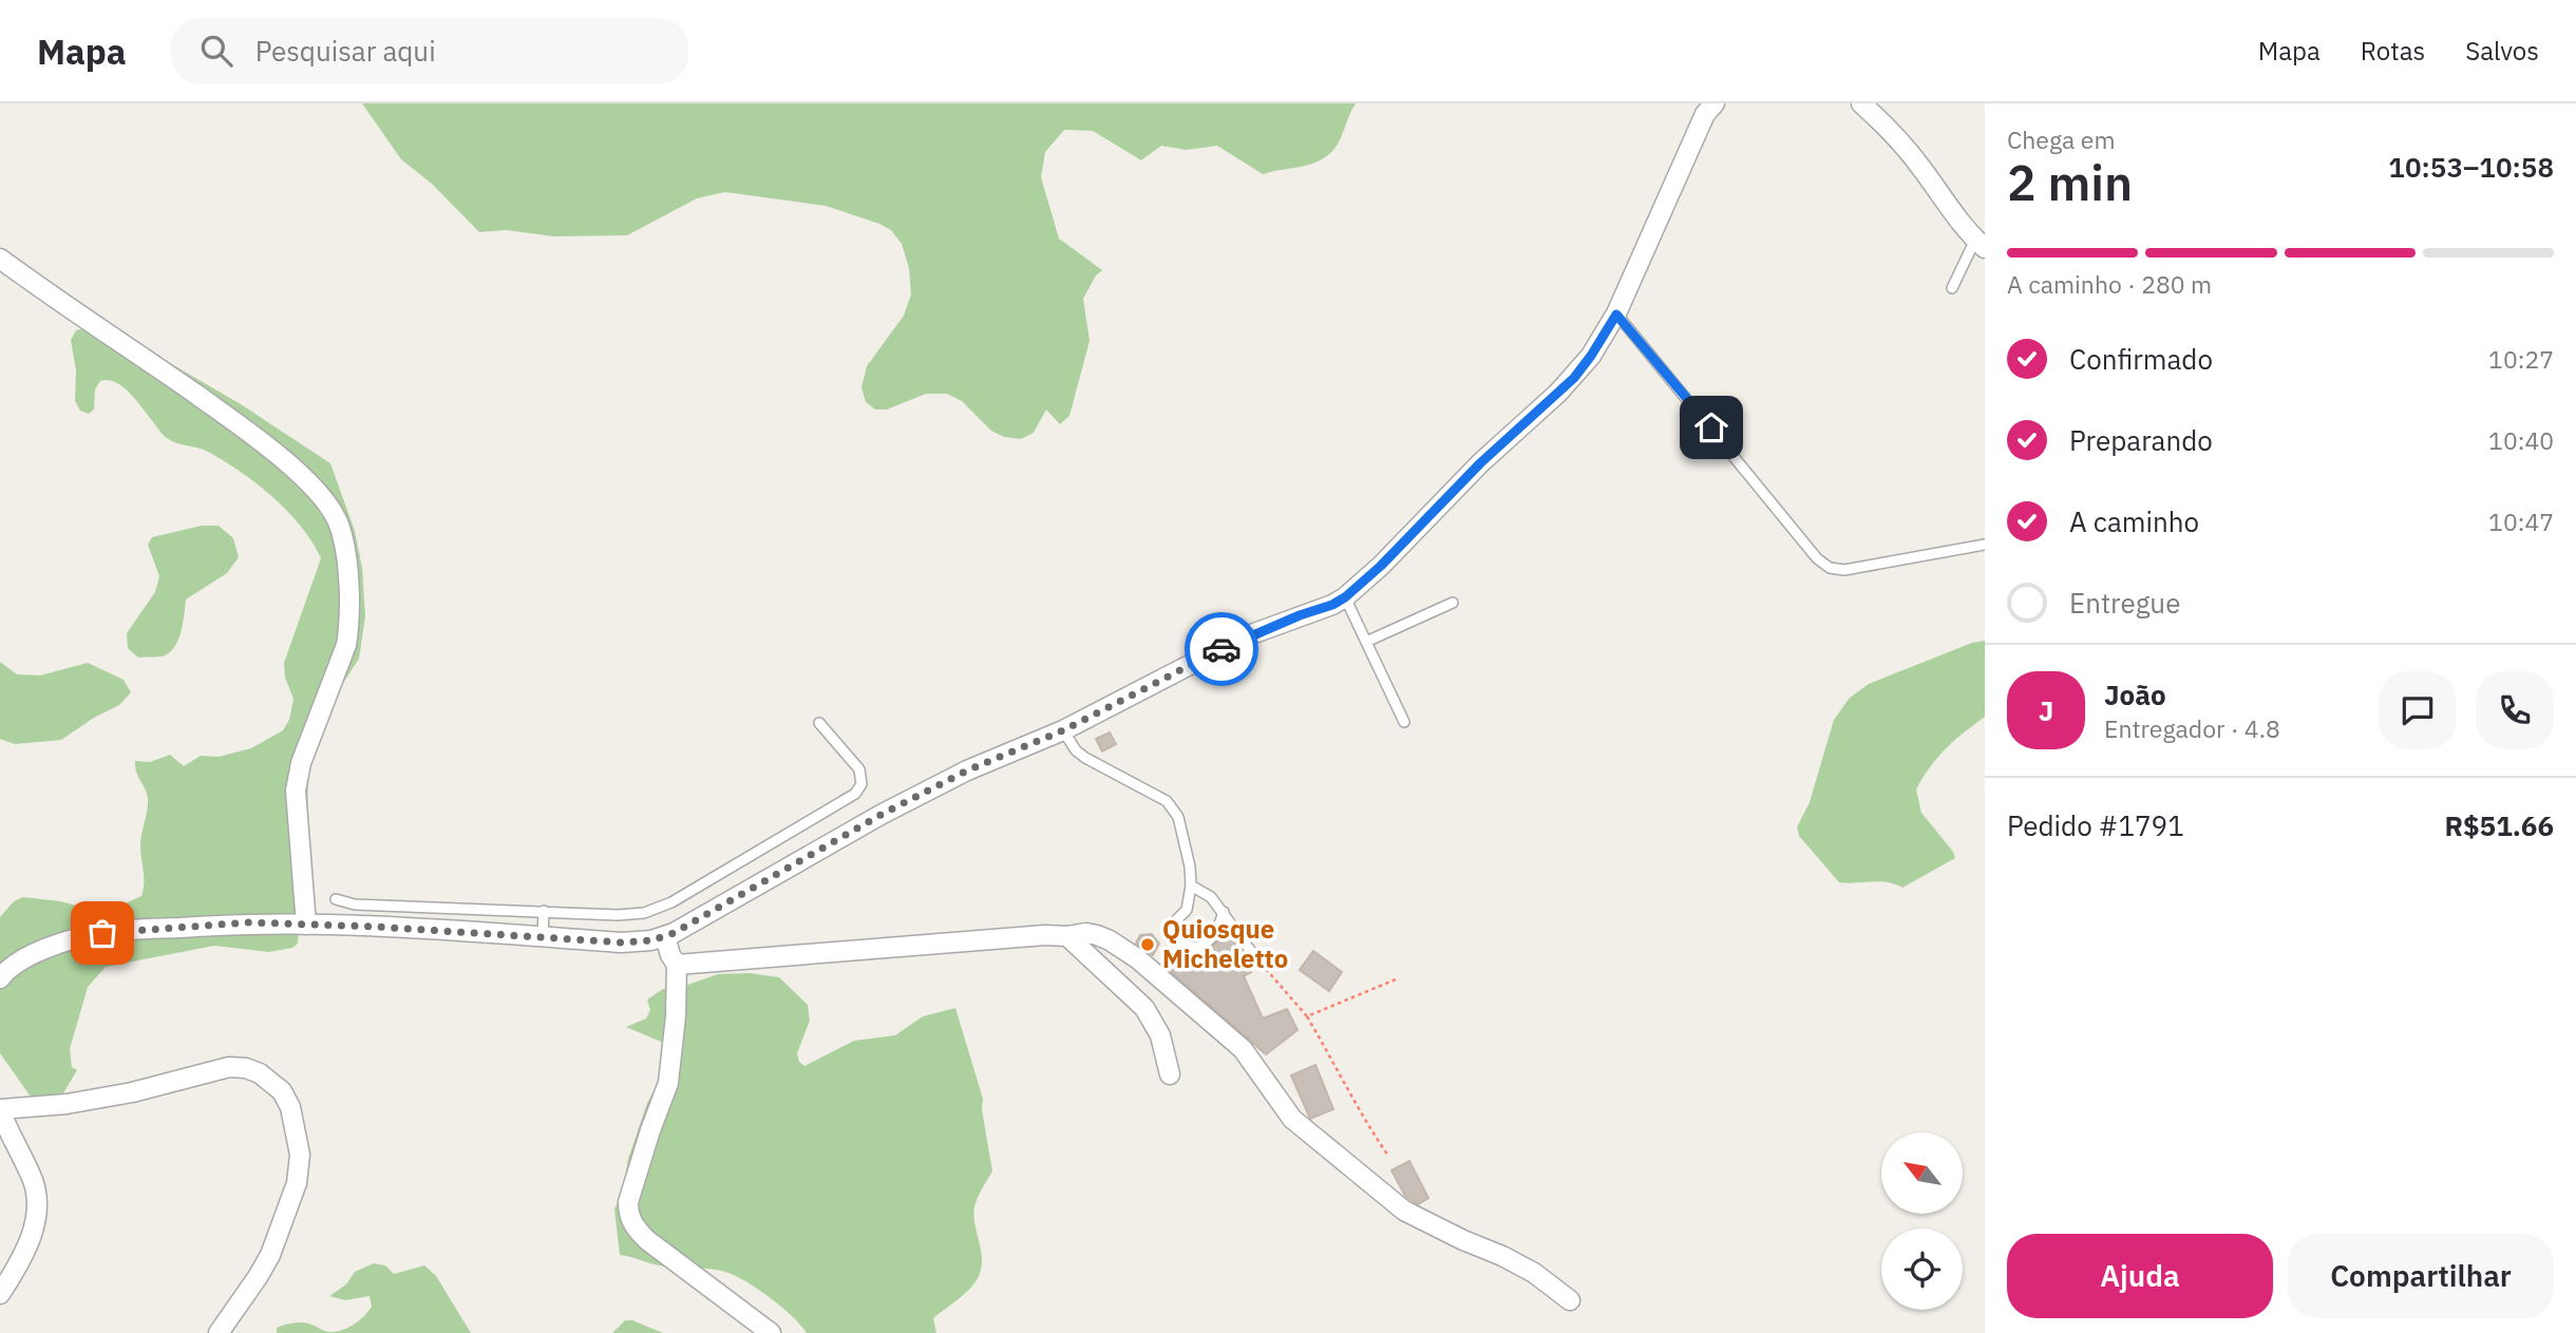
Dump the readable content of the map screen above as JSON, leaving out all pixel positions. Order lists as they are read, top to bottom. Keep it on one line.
{"places":["Quiosque Micheletto"],"north":"top left","page":{"header":"Mapa","search":"Pesquisar aqui","nav":["Mapa","Rotas","Salvos"],"heading":["2 min","Chega em","10:53–10:58"],"panel":["João","Entregador · 4.8","Pedido #1791","R$51.66"],"bar":"A caminho · 280 m","list":[["Confirmado","10:27"],["Preparando","10:40"],["A caminho","10:47"],"Entregue"],"round":"J","buttons":["Ajuda","Compartilhar"]}}
